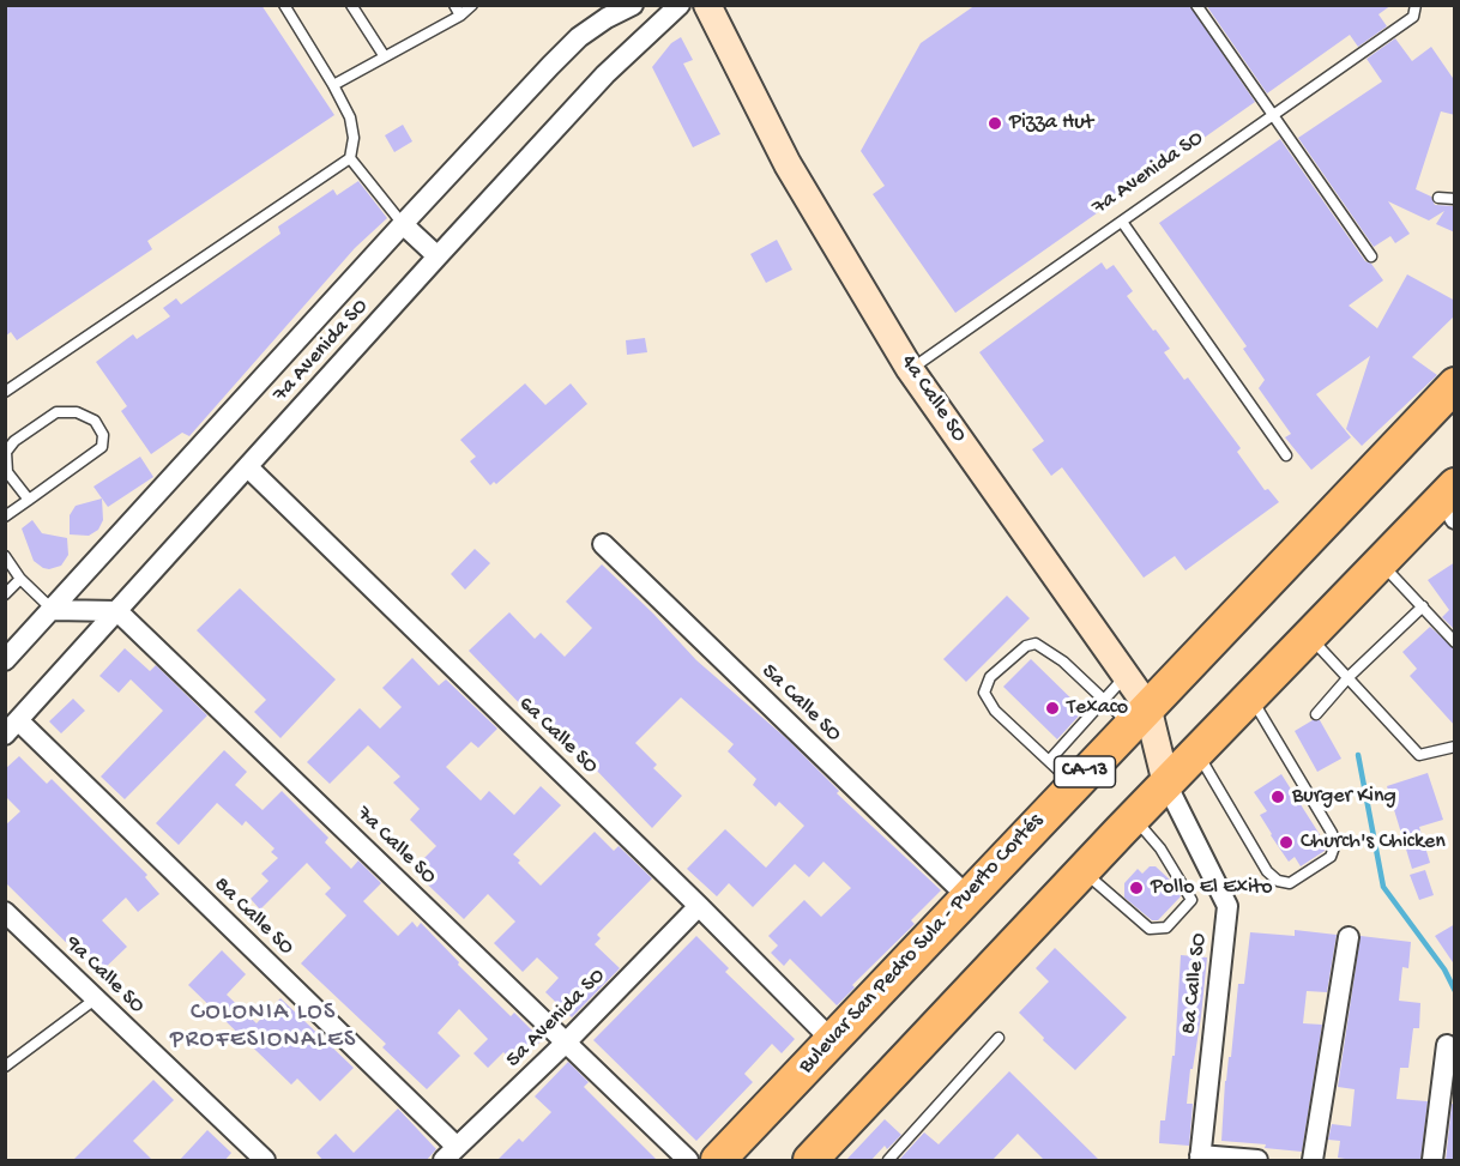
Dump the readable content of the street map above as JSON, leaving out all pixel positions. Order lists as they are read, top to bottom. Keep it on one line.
{"streets":{"highway":["CA-13","Bulevar San Pedro Sula - Puerto Cortés"],"street":["7a Avenida SO","4a Calle SO","5a Calle SO","6a Calle SO","7a Calle SO","8a Calle SO","9a Calle SO","5a Avenida SO"]},"crossings":[["7a Avenida SO","4a Calle SO"],["7a Avenida SO","6a Calle SO"],["7a Avenida SO","7a Calle SO"],["7a Avenida SO","8a Calle SO"],["4a Calle SO","8a Calle SO"],["4a Calle SO","Bulevar San Pedro Sula - Puerto Cortés"],["5a Calle SO","Bulevar San Pedro Sula - Puerto Cortés"],["6a Calle SO","Bulevar San Pedro Sula - Puerto Cortés"],["6a Calle SO","5a Avenida SO"],["7a Calle SO","5a Avenida SO"],["8a Calle SO","5a Avenida SO"]],"districts":["COLONIA LOS PROFESIONALES"],"places":["Pizza Hut","Texaco","Burger King","Church's Chicken","Pollo El Exito"]}
